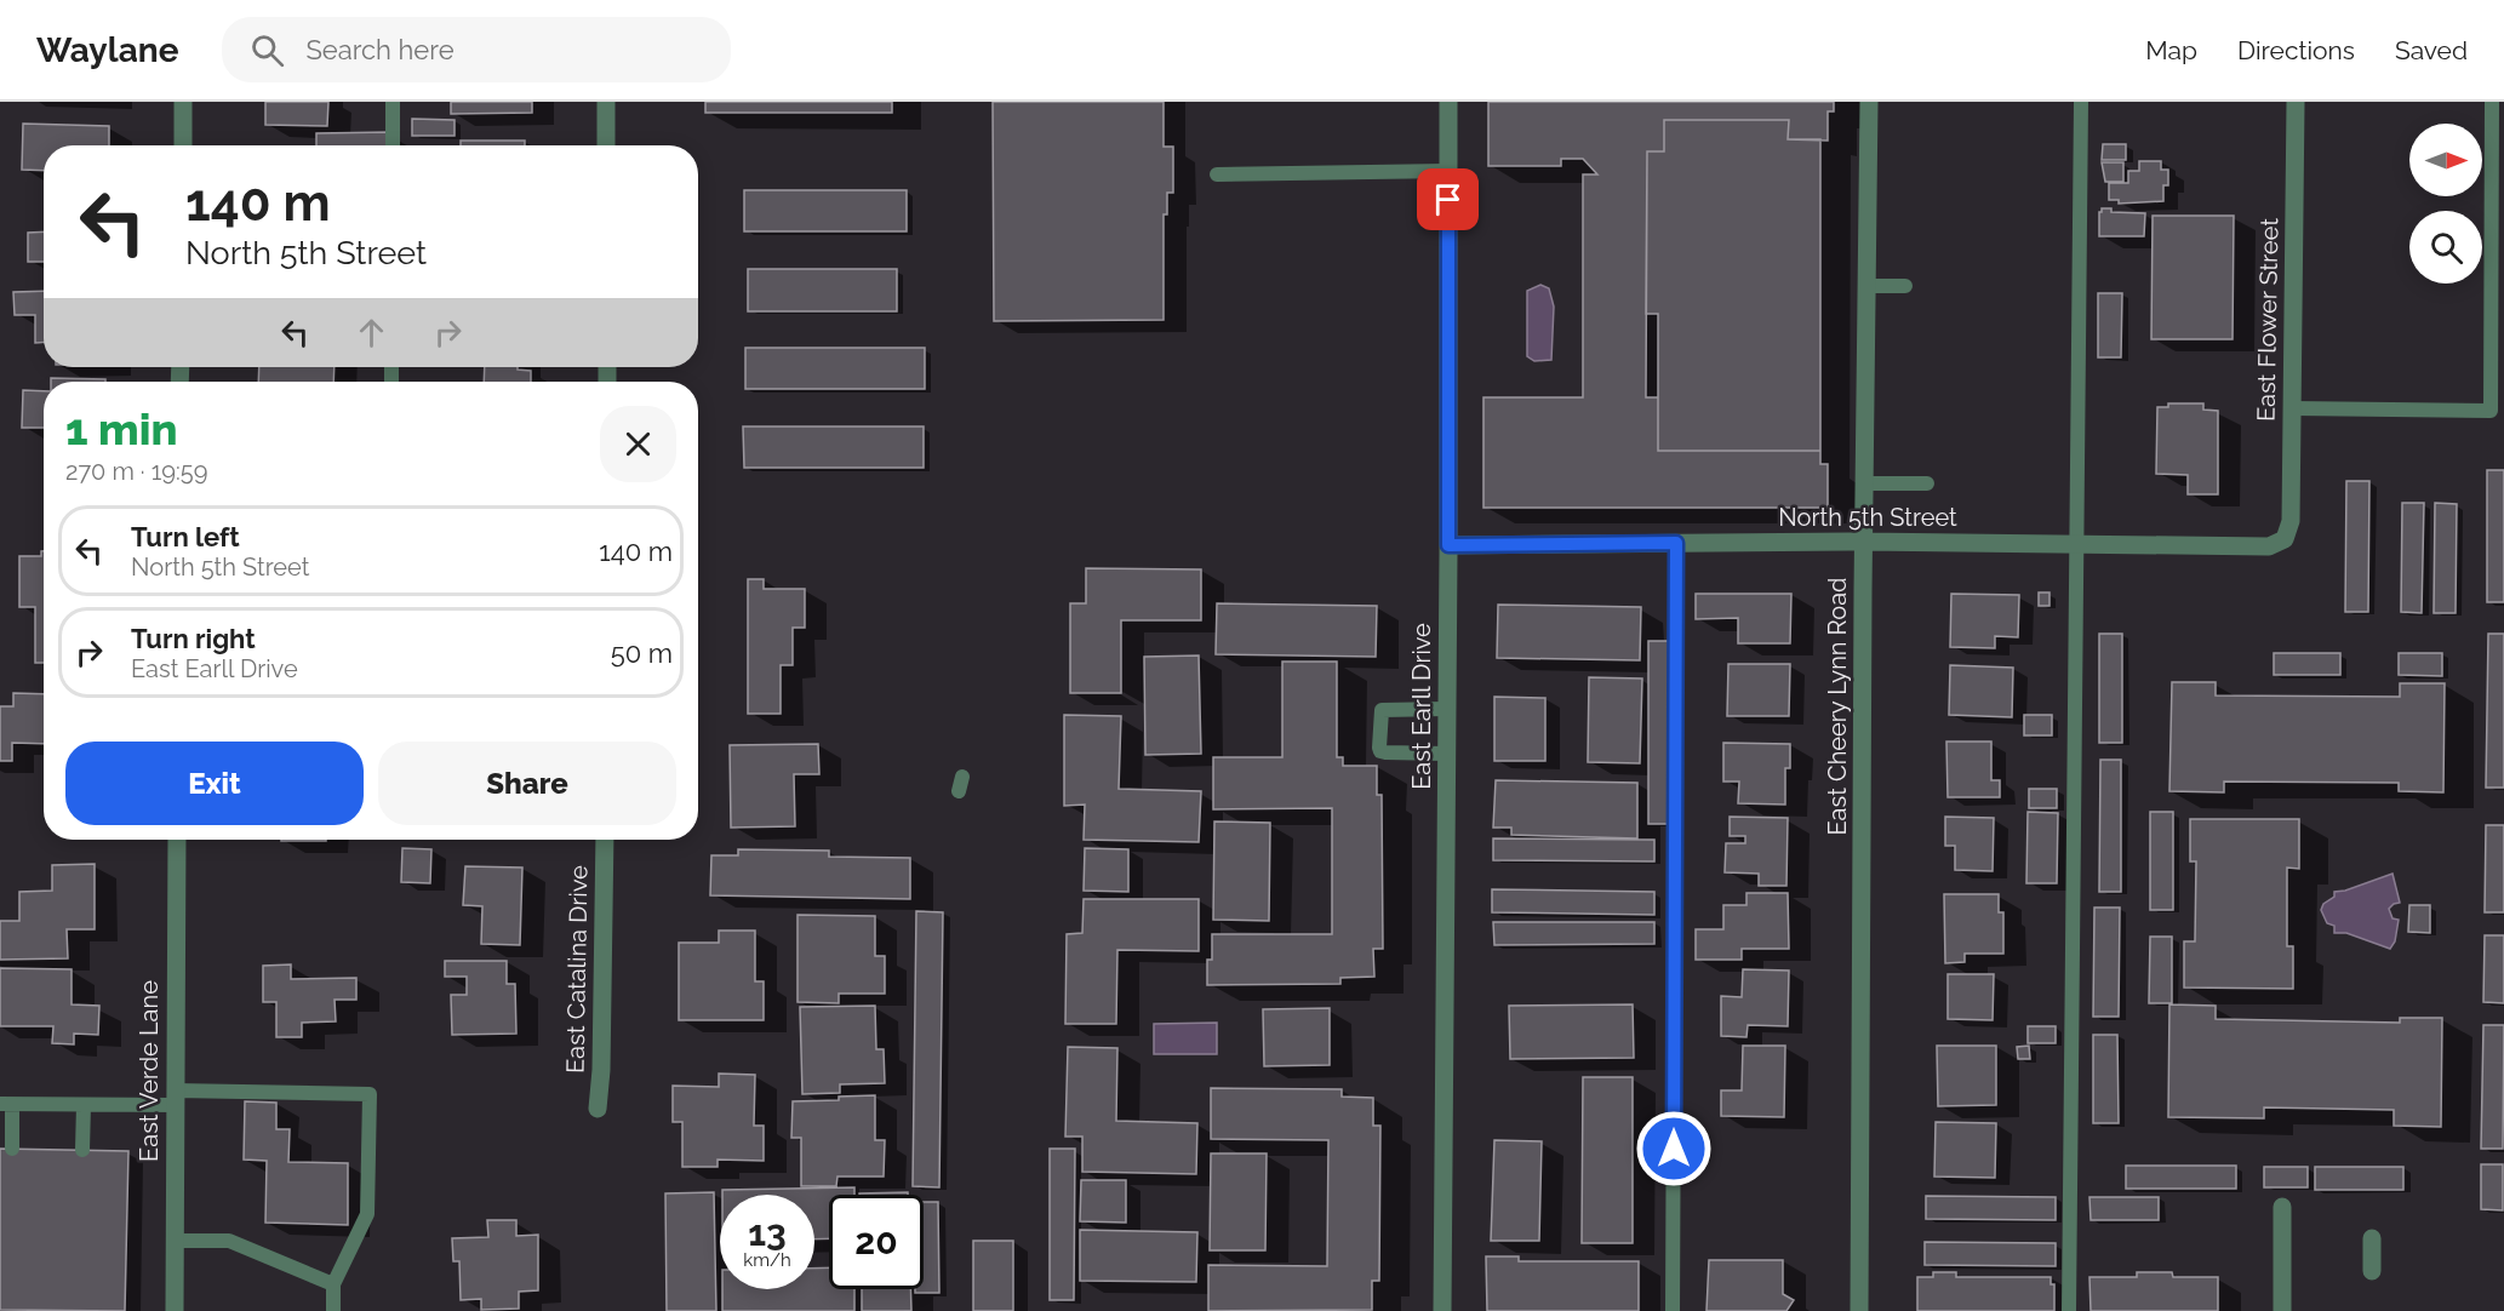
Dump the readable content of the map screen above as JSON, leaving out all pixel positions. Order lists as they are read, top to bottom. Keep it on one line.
{"streets":{"street":["East Flower Street","North 5th Street","East Earll Drive","East Cheery Lynn Road","East Catalina Drive","East Verde Lane"]},"crossings":[["East Flower Street","North 5th Street"],["North 5th Street","East Earll Drive"],["North 5th Street","East Cheery Lynn Road"]],"north":"right","page":{"header":"Waylane","search":"Search here","nav":["Map","Directions","Saved"],"turn":["140 m","North 5th Street"],"heading":["1 min","270 m · 19:59"],"list":[{"name":"Turn left","note":"North 5th Street","value":"140 m"},{"name":"Turn right","note":"East Earll Drive","value":"50 m"}],"buttons":["Exit","Share"],"speed":"13 km/h","limit":"20"}}
